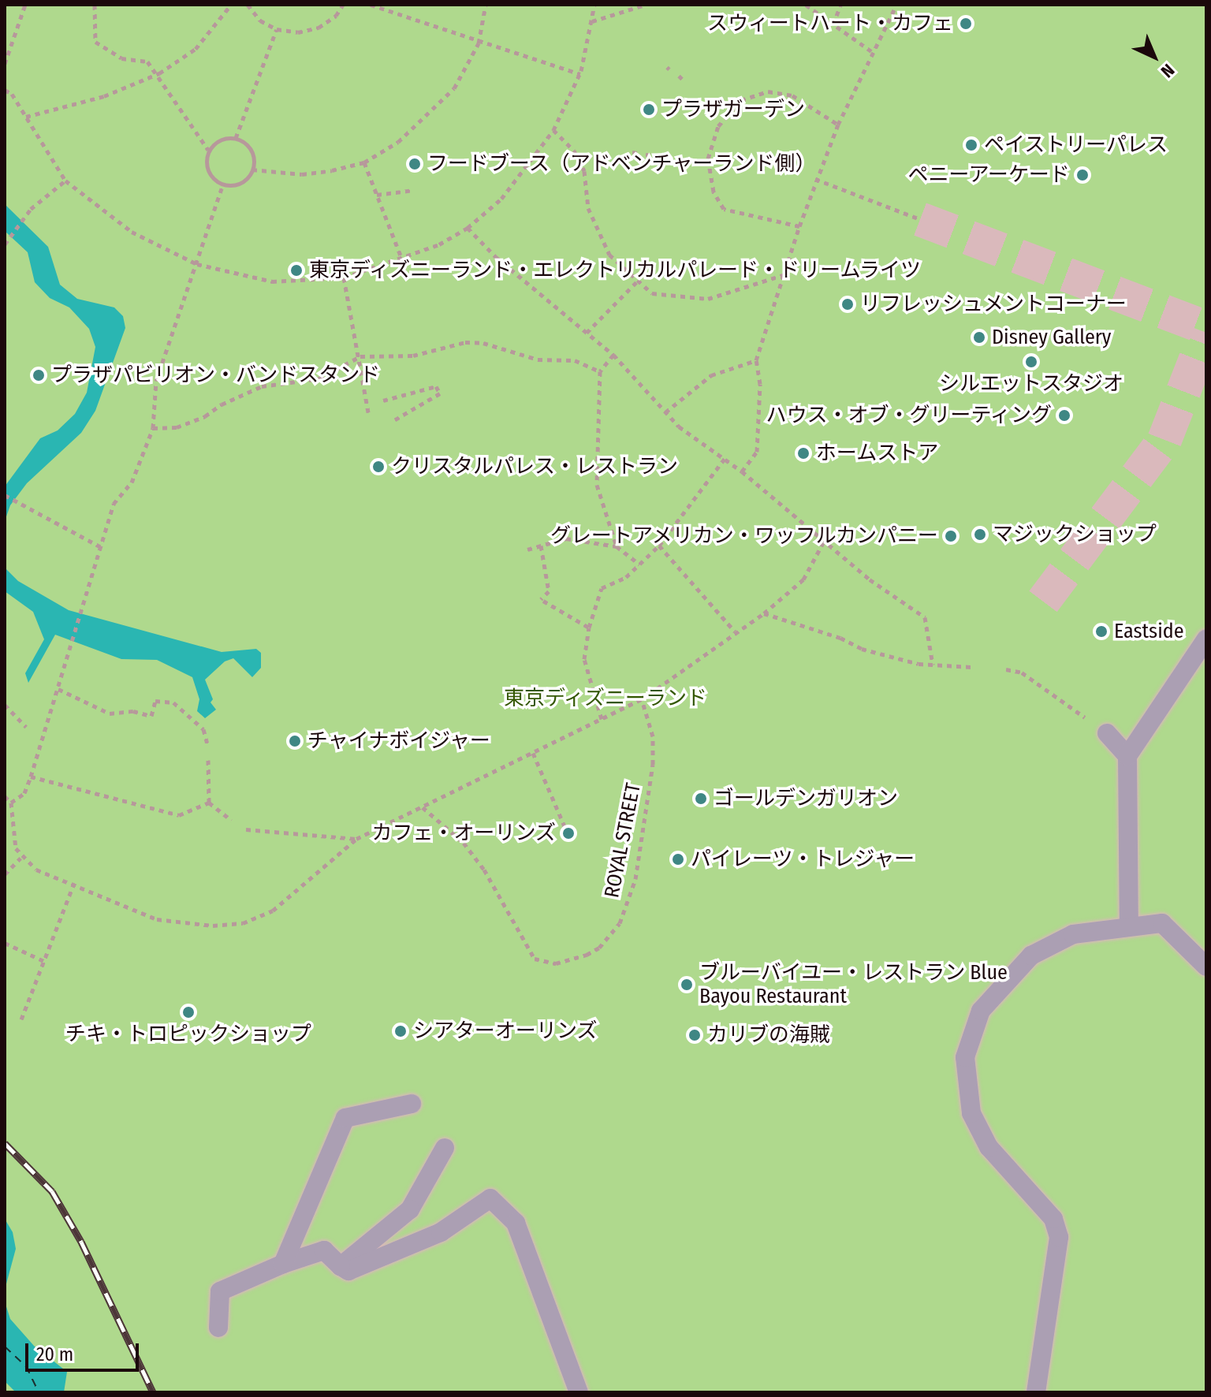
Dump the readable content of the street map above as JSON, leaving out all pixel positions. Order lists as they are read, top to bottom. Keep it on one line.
{"streets":{"path":["ROYAL STREET"]},"parks":["東京ディズニーランド"],"places":["スウィートハート・カフェ","プラザガーデン","ペイストリーパレス","フードブース（アドベンチャーランド側）","ペニーアーケード","東京ディズニーランド・エレクトリカルパレード・ドリームライツ","リフレッシュメントコーナー","Disney Gallery","シルエットスタジオ","プラザパビリオン・バンドスタンド","ハウス・オブ・グリーティング","ホームストア","クリスタルパレス・レストラン","マジックショップ","グレートアメリカン・ワッフルカンパニー","Eastside","チャイナボイジャー","ゴールデンガリオン","カフェ・オーリンズ","パイレーツ・トレジャー","ブルーバイユー・レストラン Blue Bayou Restaurant","チキ・トロピックショップ","シアターオーリンズ","カリブの海賊"],"scale_bar":"20 m","north":"bottom right"}
